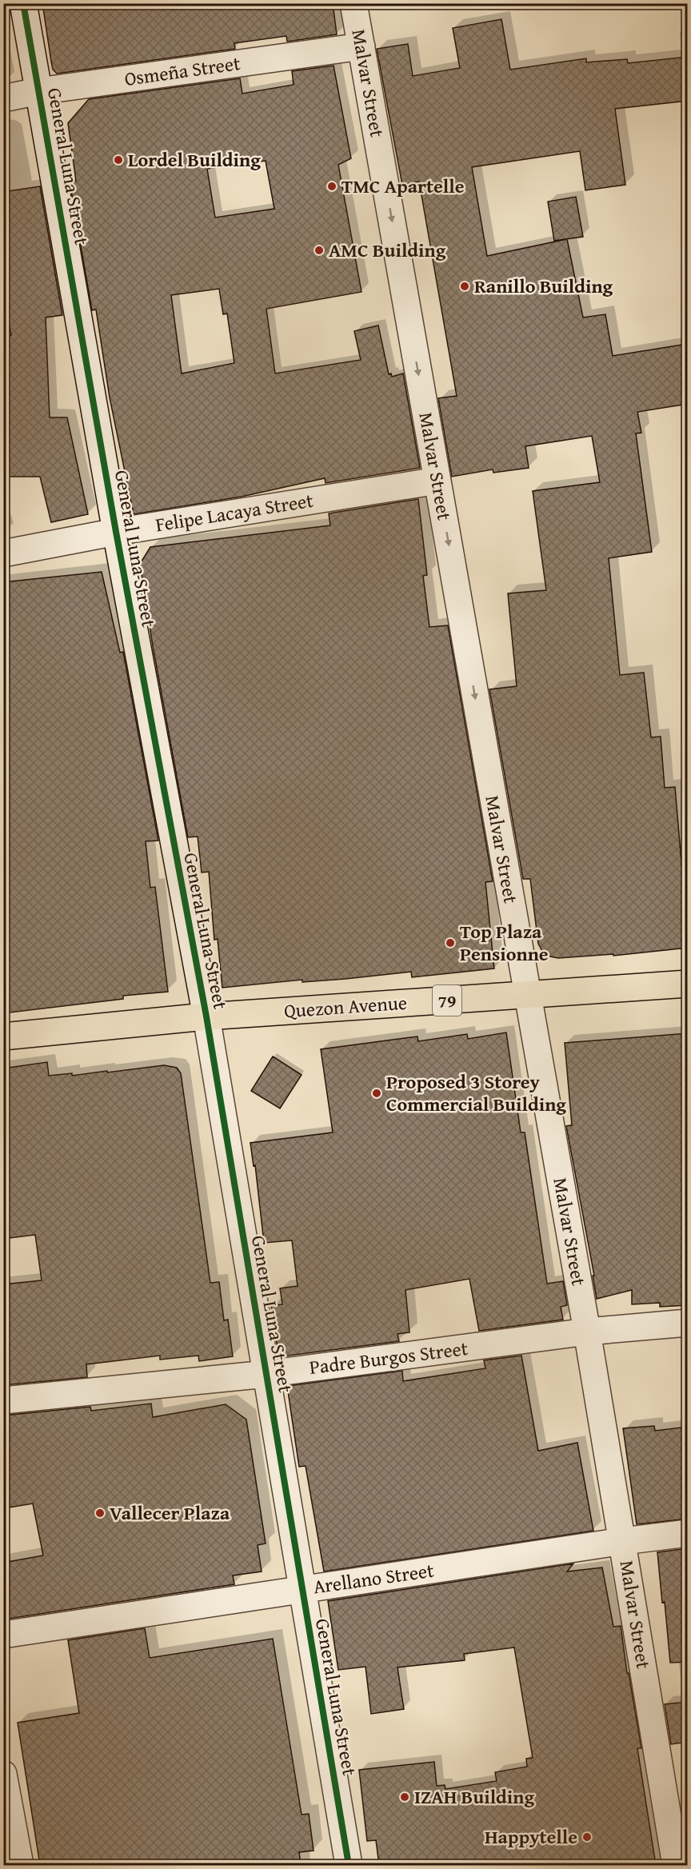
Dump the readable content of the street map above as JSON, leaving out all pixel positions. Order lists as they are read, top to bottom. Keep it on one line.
{"streets":{"main road":["79","Quezon Avenue"],"street":["Osmeña Street","Malvar Street","General Luna Street","Felipe Lacaya Street","Padre Burgos Street","Arellano Street"]},"crossings":[["Osmeña Street","Malvar Street"],["Osmeña Street","General Luna Street"],["Malvar Street","Felipe Lacaya Street"],["Malvar Street","Quezon Avenue"],["Malvar Street","Padre Burgos Street"],["Malvar Street","Arellano Street"],["General Luna Street","Felipe Lacaya Street"],["General Luna Street","Quezon Avenue"],["General Luna Street","Padre Burgos Street"],["General Luna Street","Arellano Street"]],"one_way":["Malvar Street"],"places":["Lordel Building","TMC Apartelle","AMC Building","Ranillo Building","Top Plaza Pensionne","Proposed 3 Storey Commercial Building","Vallecer Plaza","IZAH Building","Happytelle"]}
